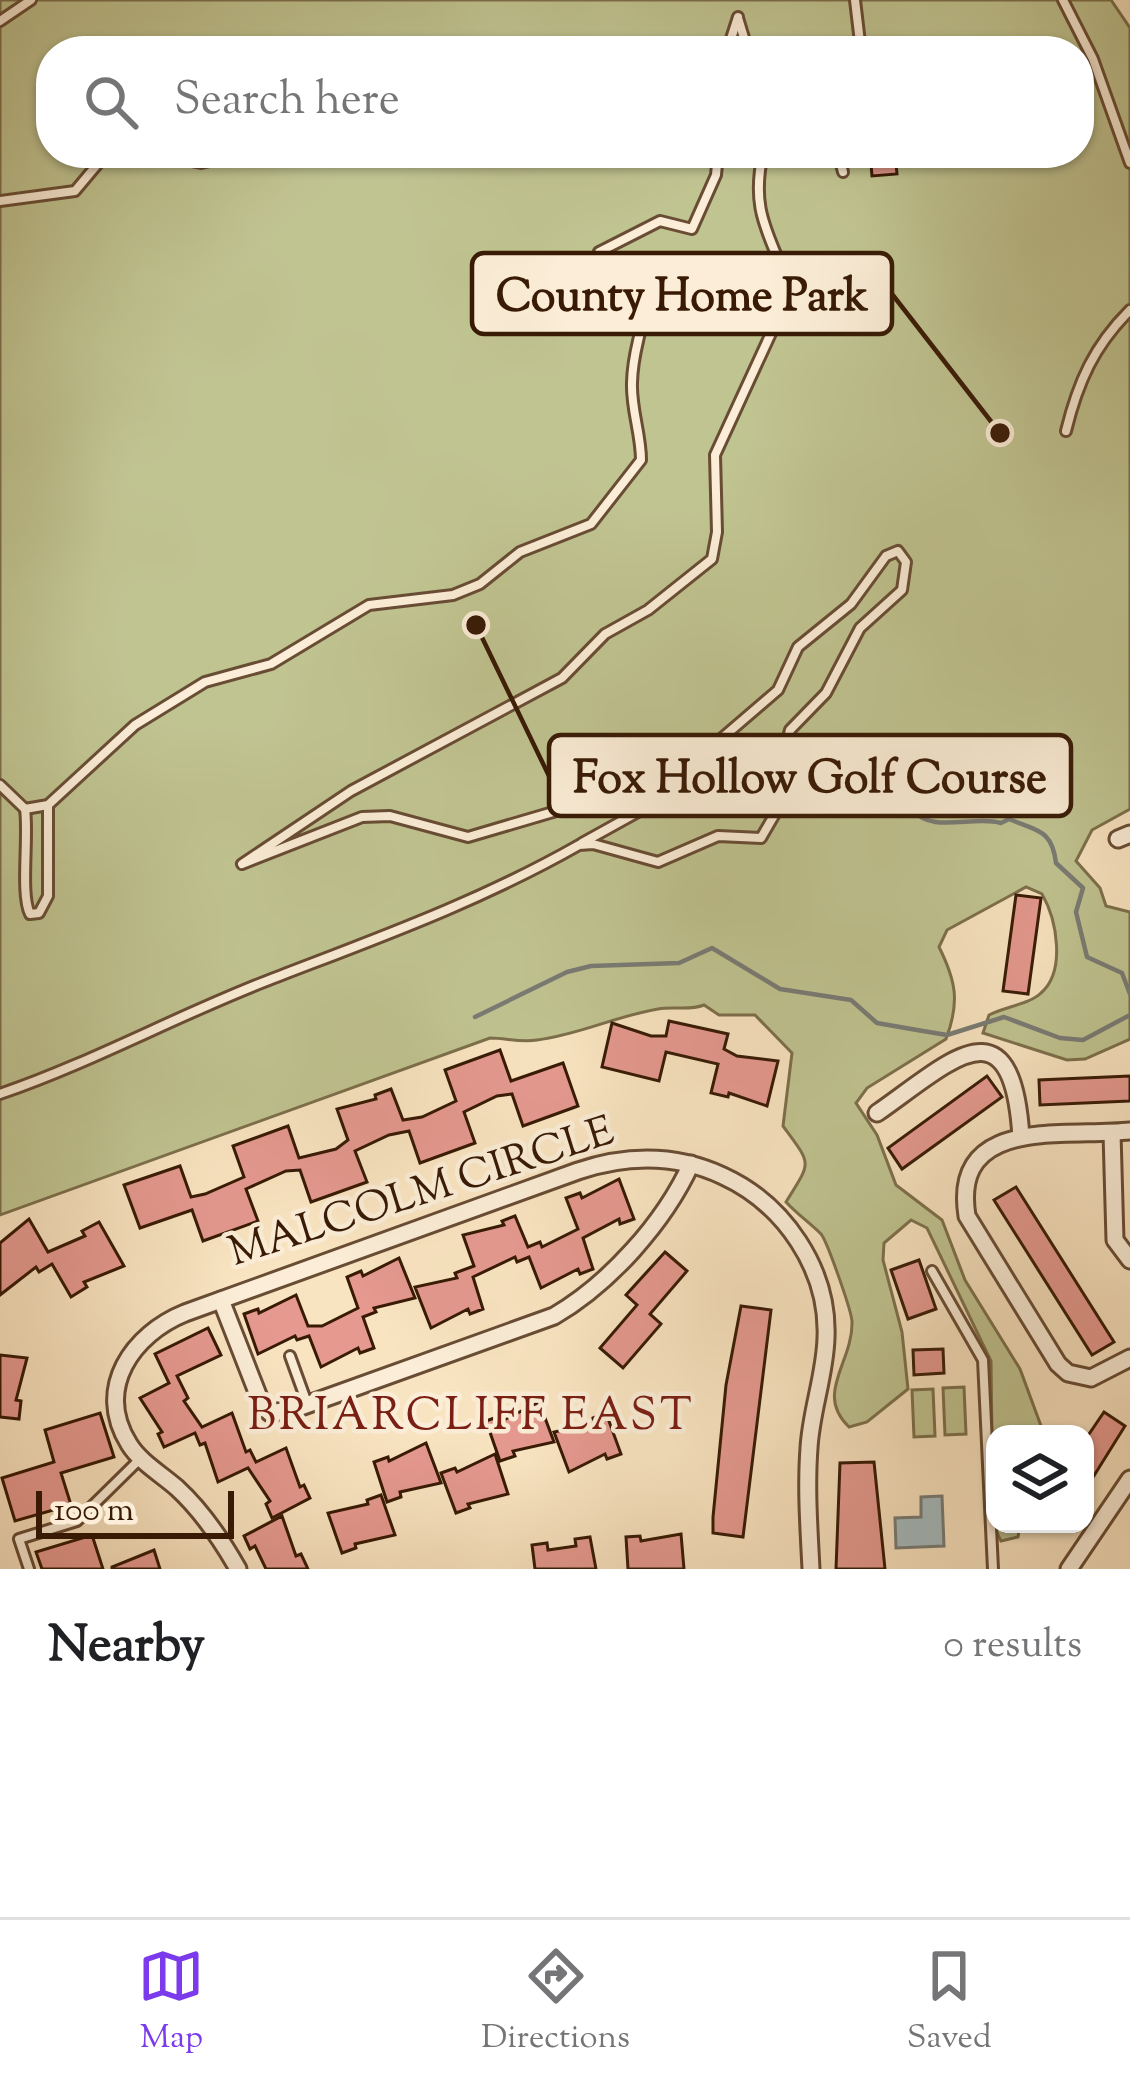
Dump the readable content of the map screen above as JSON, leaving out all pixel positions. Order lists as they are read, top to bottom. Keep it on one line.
{"streets":{"street":["MALCOLM CIRCLE"]},"districts":["BRIARCLIFF EAST"],"places":["County Home Park","Fox Hollow Golf Course"],"scale_bar":"100 m","page":{"search":"Search here","scale":"100 m","heading":["Nearby","0 results"],"nav":["Map","Directions","Saved"]}}
